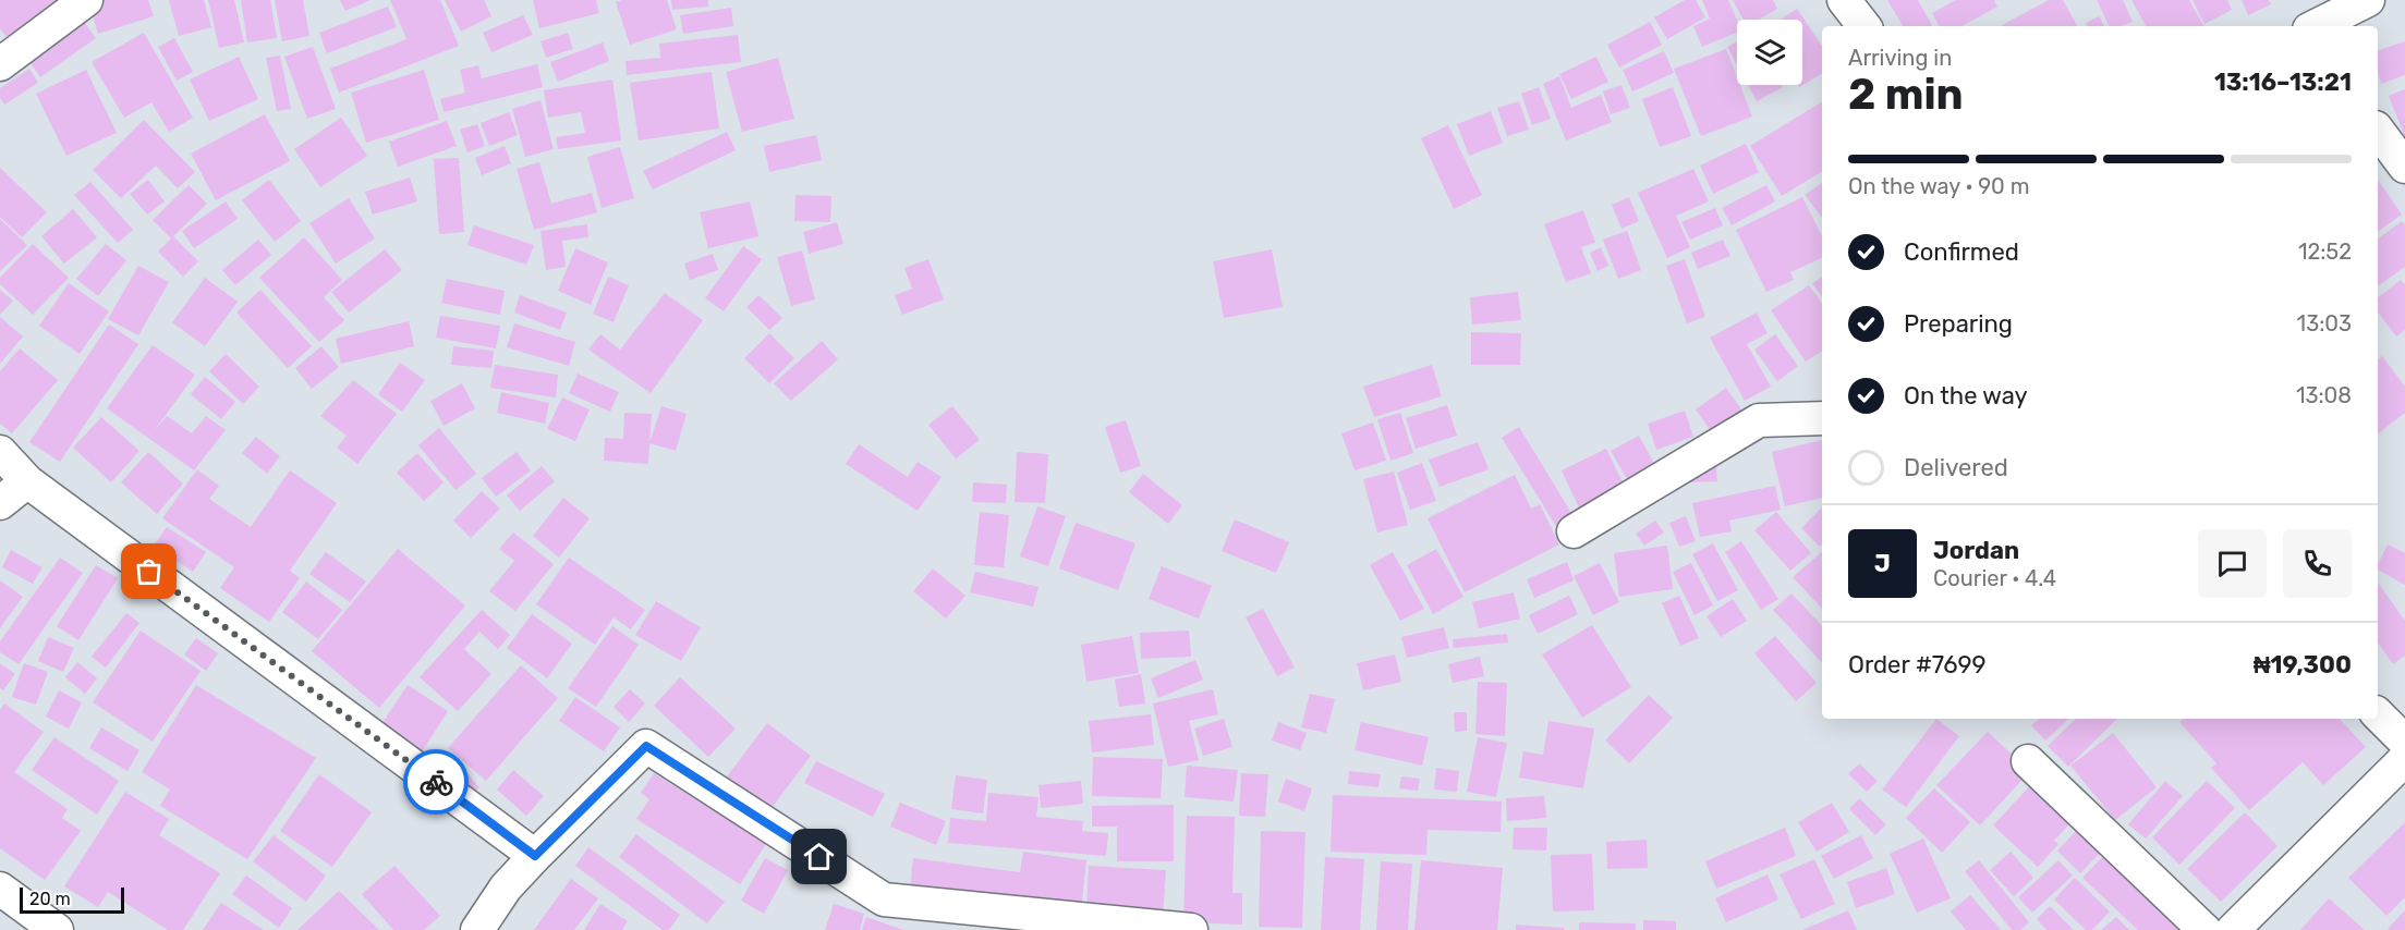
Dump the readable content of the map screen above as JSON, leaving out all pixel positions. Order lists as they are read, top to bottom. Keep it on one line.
{"scale_bar":"20 m","page":{"heading":["2 min","Arriving in","13:16–13:21"],"panel":["Jordan","Courier · 4.4","Order #7699","₦19,300"],"bar":"On the way · 90 m","list":[["Confirmed","12:52"],["Preparing","13:03"],["On the way","13:08"],"Delivered"],"round":"J","scale":"20 m"}}
